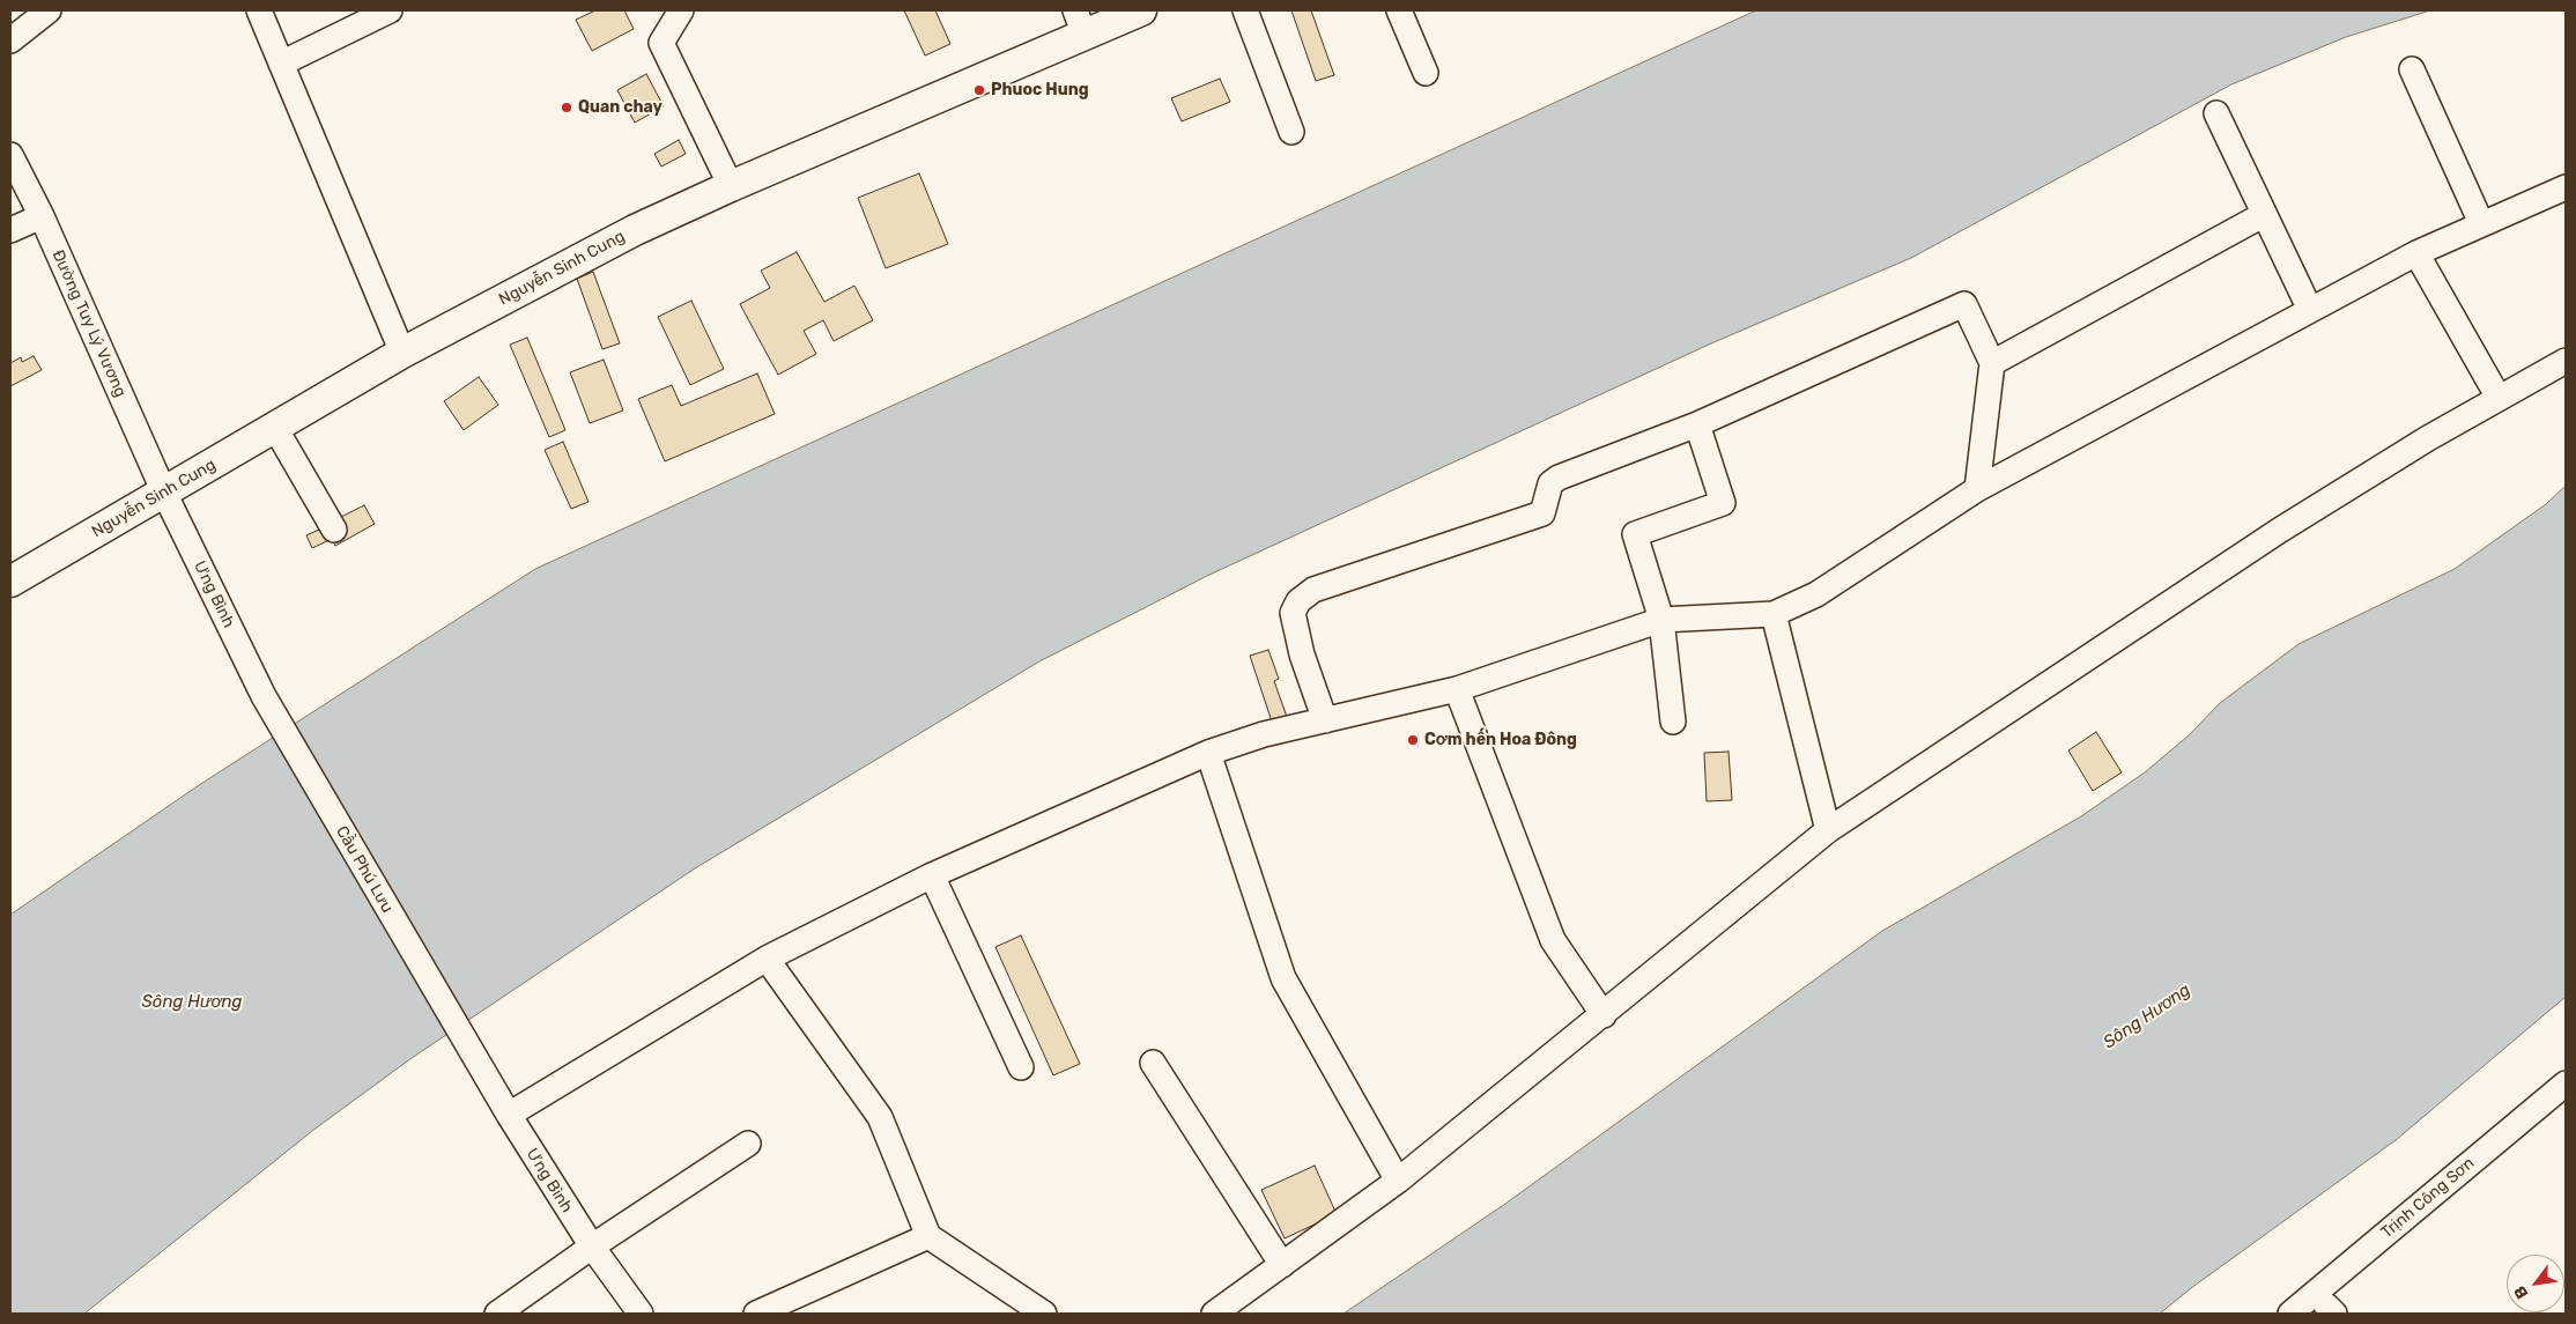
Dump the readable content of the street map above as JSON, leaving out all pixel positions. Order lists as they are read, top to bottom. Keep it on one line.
{"streets":{"main road":["Nguyễn Sinh Cung"],"street":["Đường Tuy Lý Vương","Ưng Bình","Cầu Phú Lưu","Trịnh Công Sơn"]},"crossings":[["Nguyễn Sinh Cung","Đường Tuy Lý Vương"],["Nguyễn Sinh Cung","Ưng Bình"],["Đường Tuy Lý Vương","Ưng Bình"],["Ưng Bình","Cầu Phú Lưu"]],"water":["Sông Hương"],"places":["Phuoc Hung","Quan chay","Cơm hến Hoa Đông"],"north":"bottom left"}
